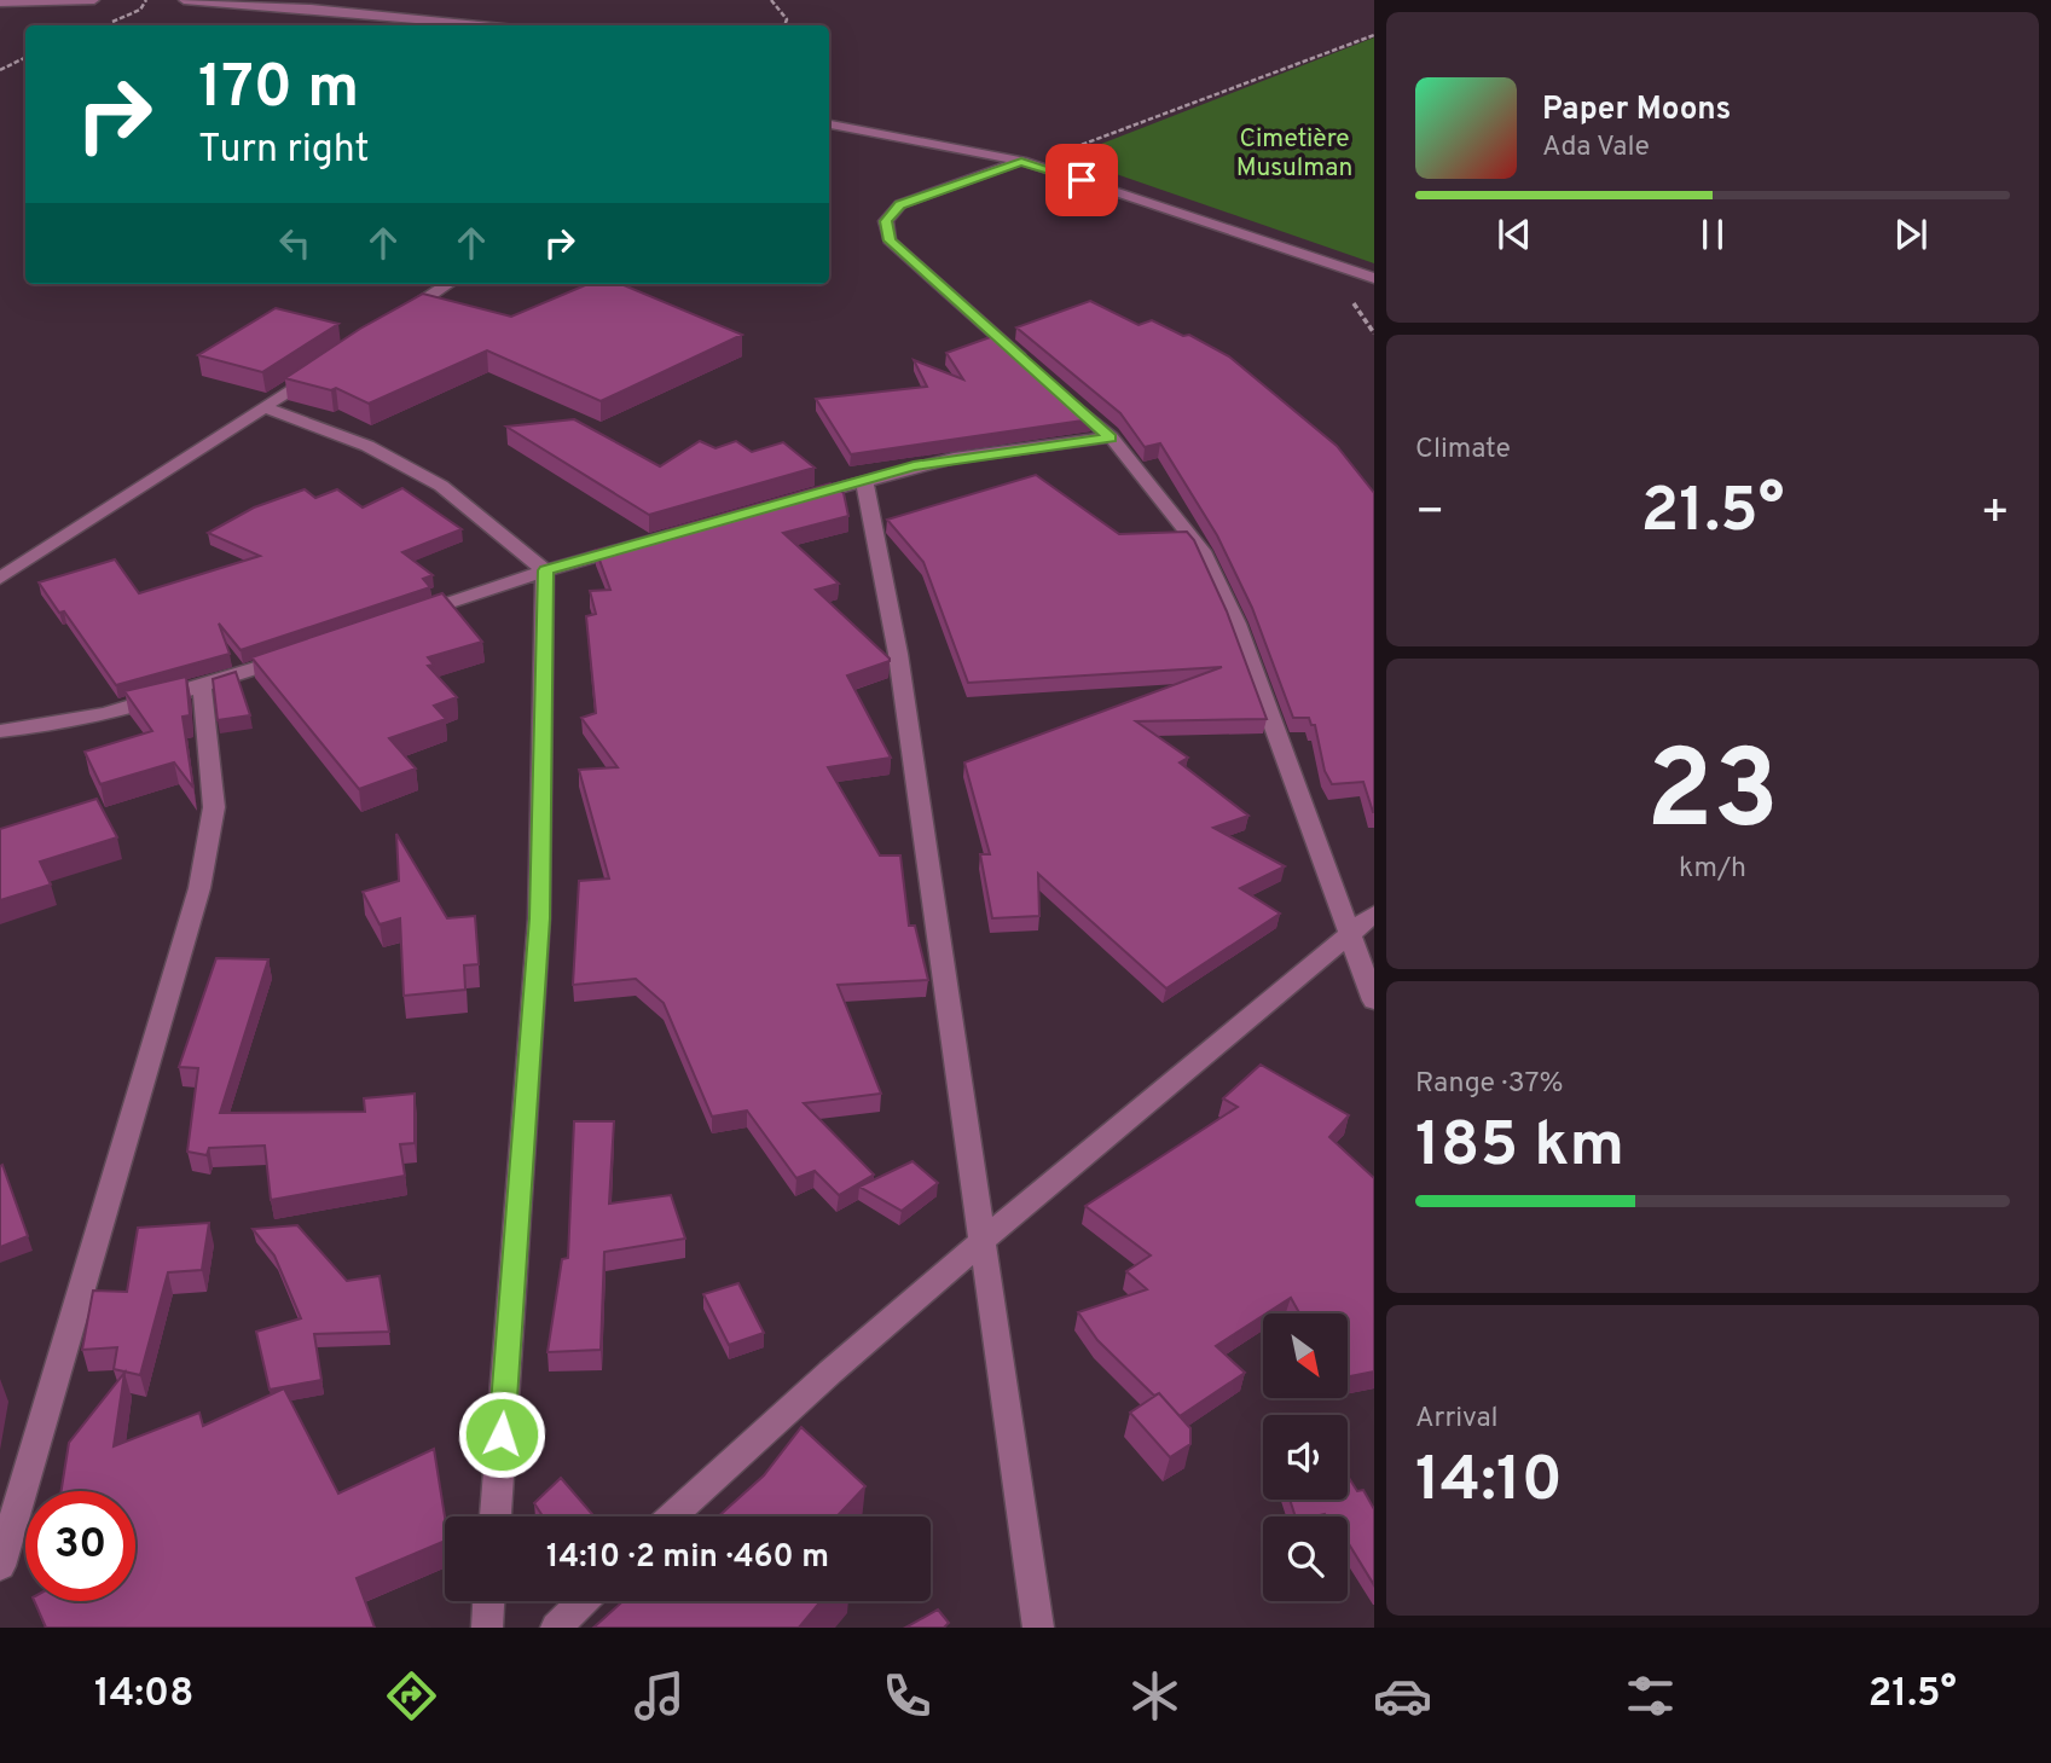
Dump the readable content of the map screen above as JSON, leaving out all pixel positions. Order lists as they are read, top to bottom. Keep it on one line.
{"parks":["Cimetière Musulman"],"north":"bottom right","page":{"turn":["170 m","Turn right"],"song":["Paper Moons","Ada Vale"],"tile":["Climate",["23","km/h"],["Range · 37%","185 km"],["Arrival","14:10"]],"heat":["−","21.5°","+"],"limit":"30","trip":"14:10 · 2 min · 460 m","tabs":["14:08","21.5°"]}}
